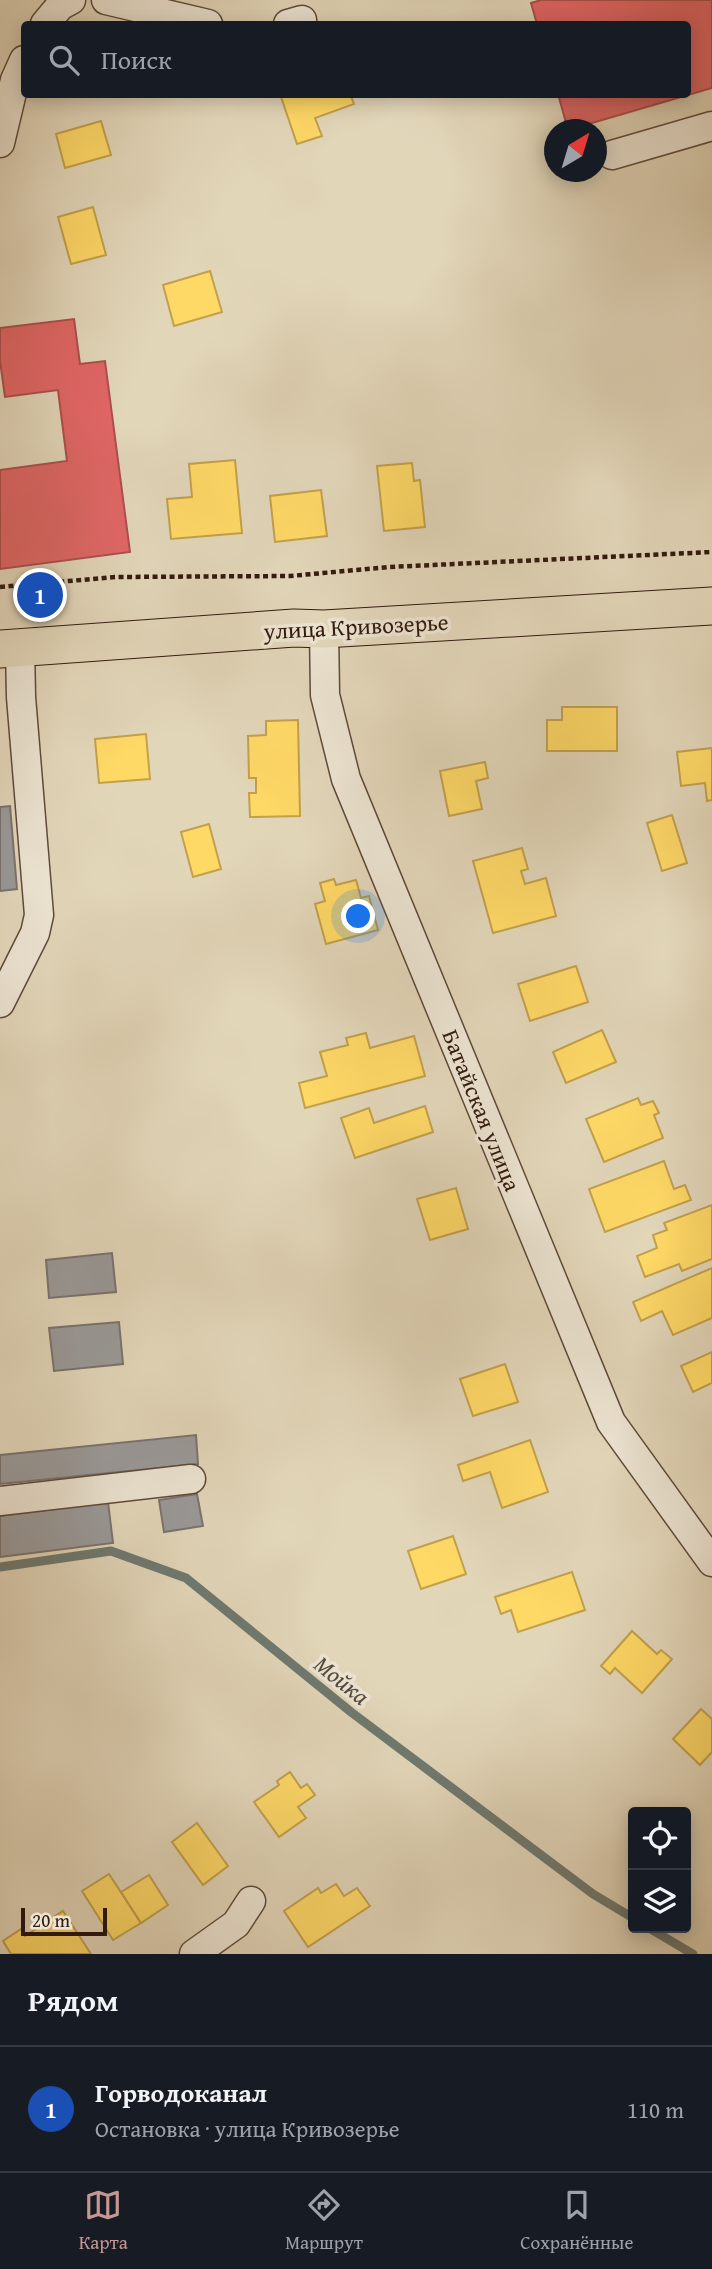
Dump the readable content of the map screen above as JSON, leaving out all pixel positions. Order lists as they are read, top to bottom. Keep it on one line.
{"streets":{"main road":["улица Кривозерье"],"street":["Батайская улица"]},"crossings":[["улица Кривозерье","Батайская улица"]],"water":["Мойка"],"scale_bar":"20 m","north":"top right","page":{"search":"Поиск","pins":"1","scale":"20 m","heading":"Рядом","list":[{"mark":"1","name":"Горводоканал","note":"Остановка · улица Кривозерье","value":"110 m"}],"nav":["Карта","Маршрут","Сохранённые"]}}
